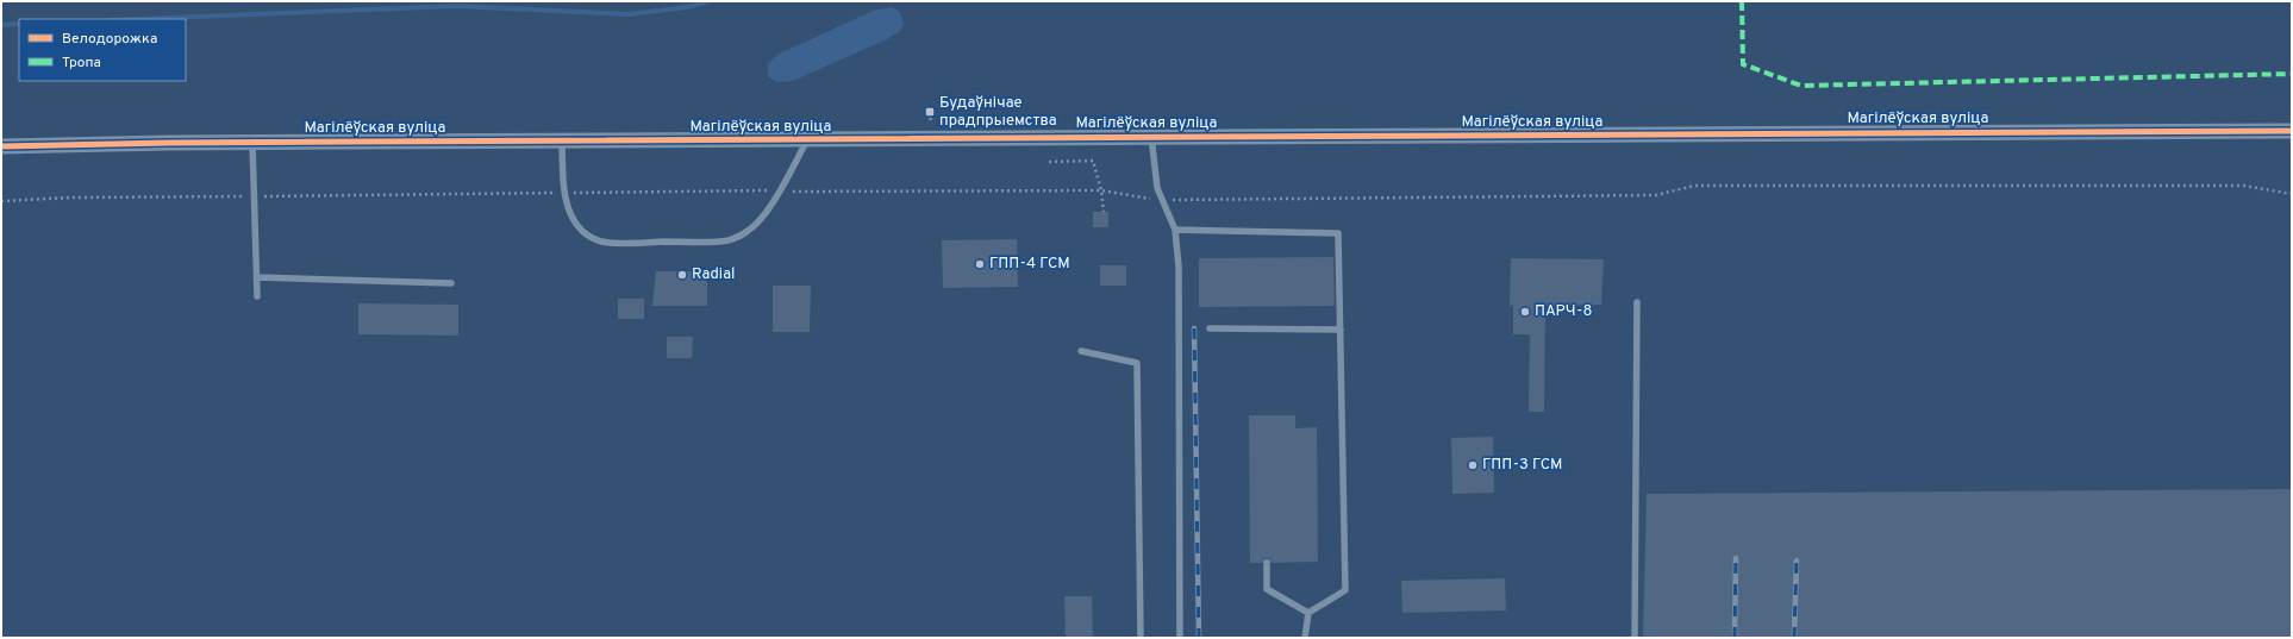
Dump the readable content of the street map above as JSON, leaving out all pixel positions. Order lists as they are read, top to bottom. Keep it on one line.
{"streets":{"street":["Магілёўская вуліца"]},"places":{"transit":["Будаўнічае прадпрыемства"],"other":["ГПП-4 ГСМ","Radial","ПАРЧ-8","ГПП-3 ГСМ"]},"legend":["Велодорожка","Тропа"]}
